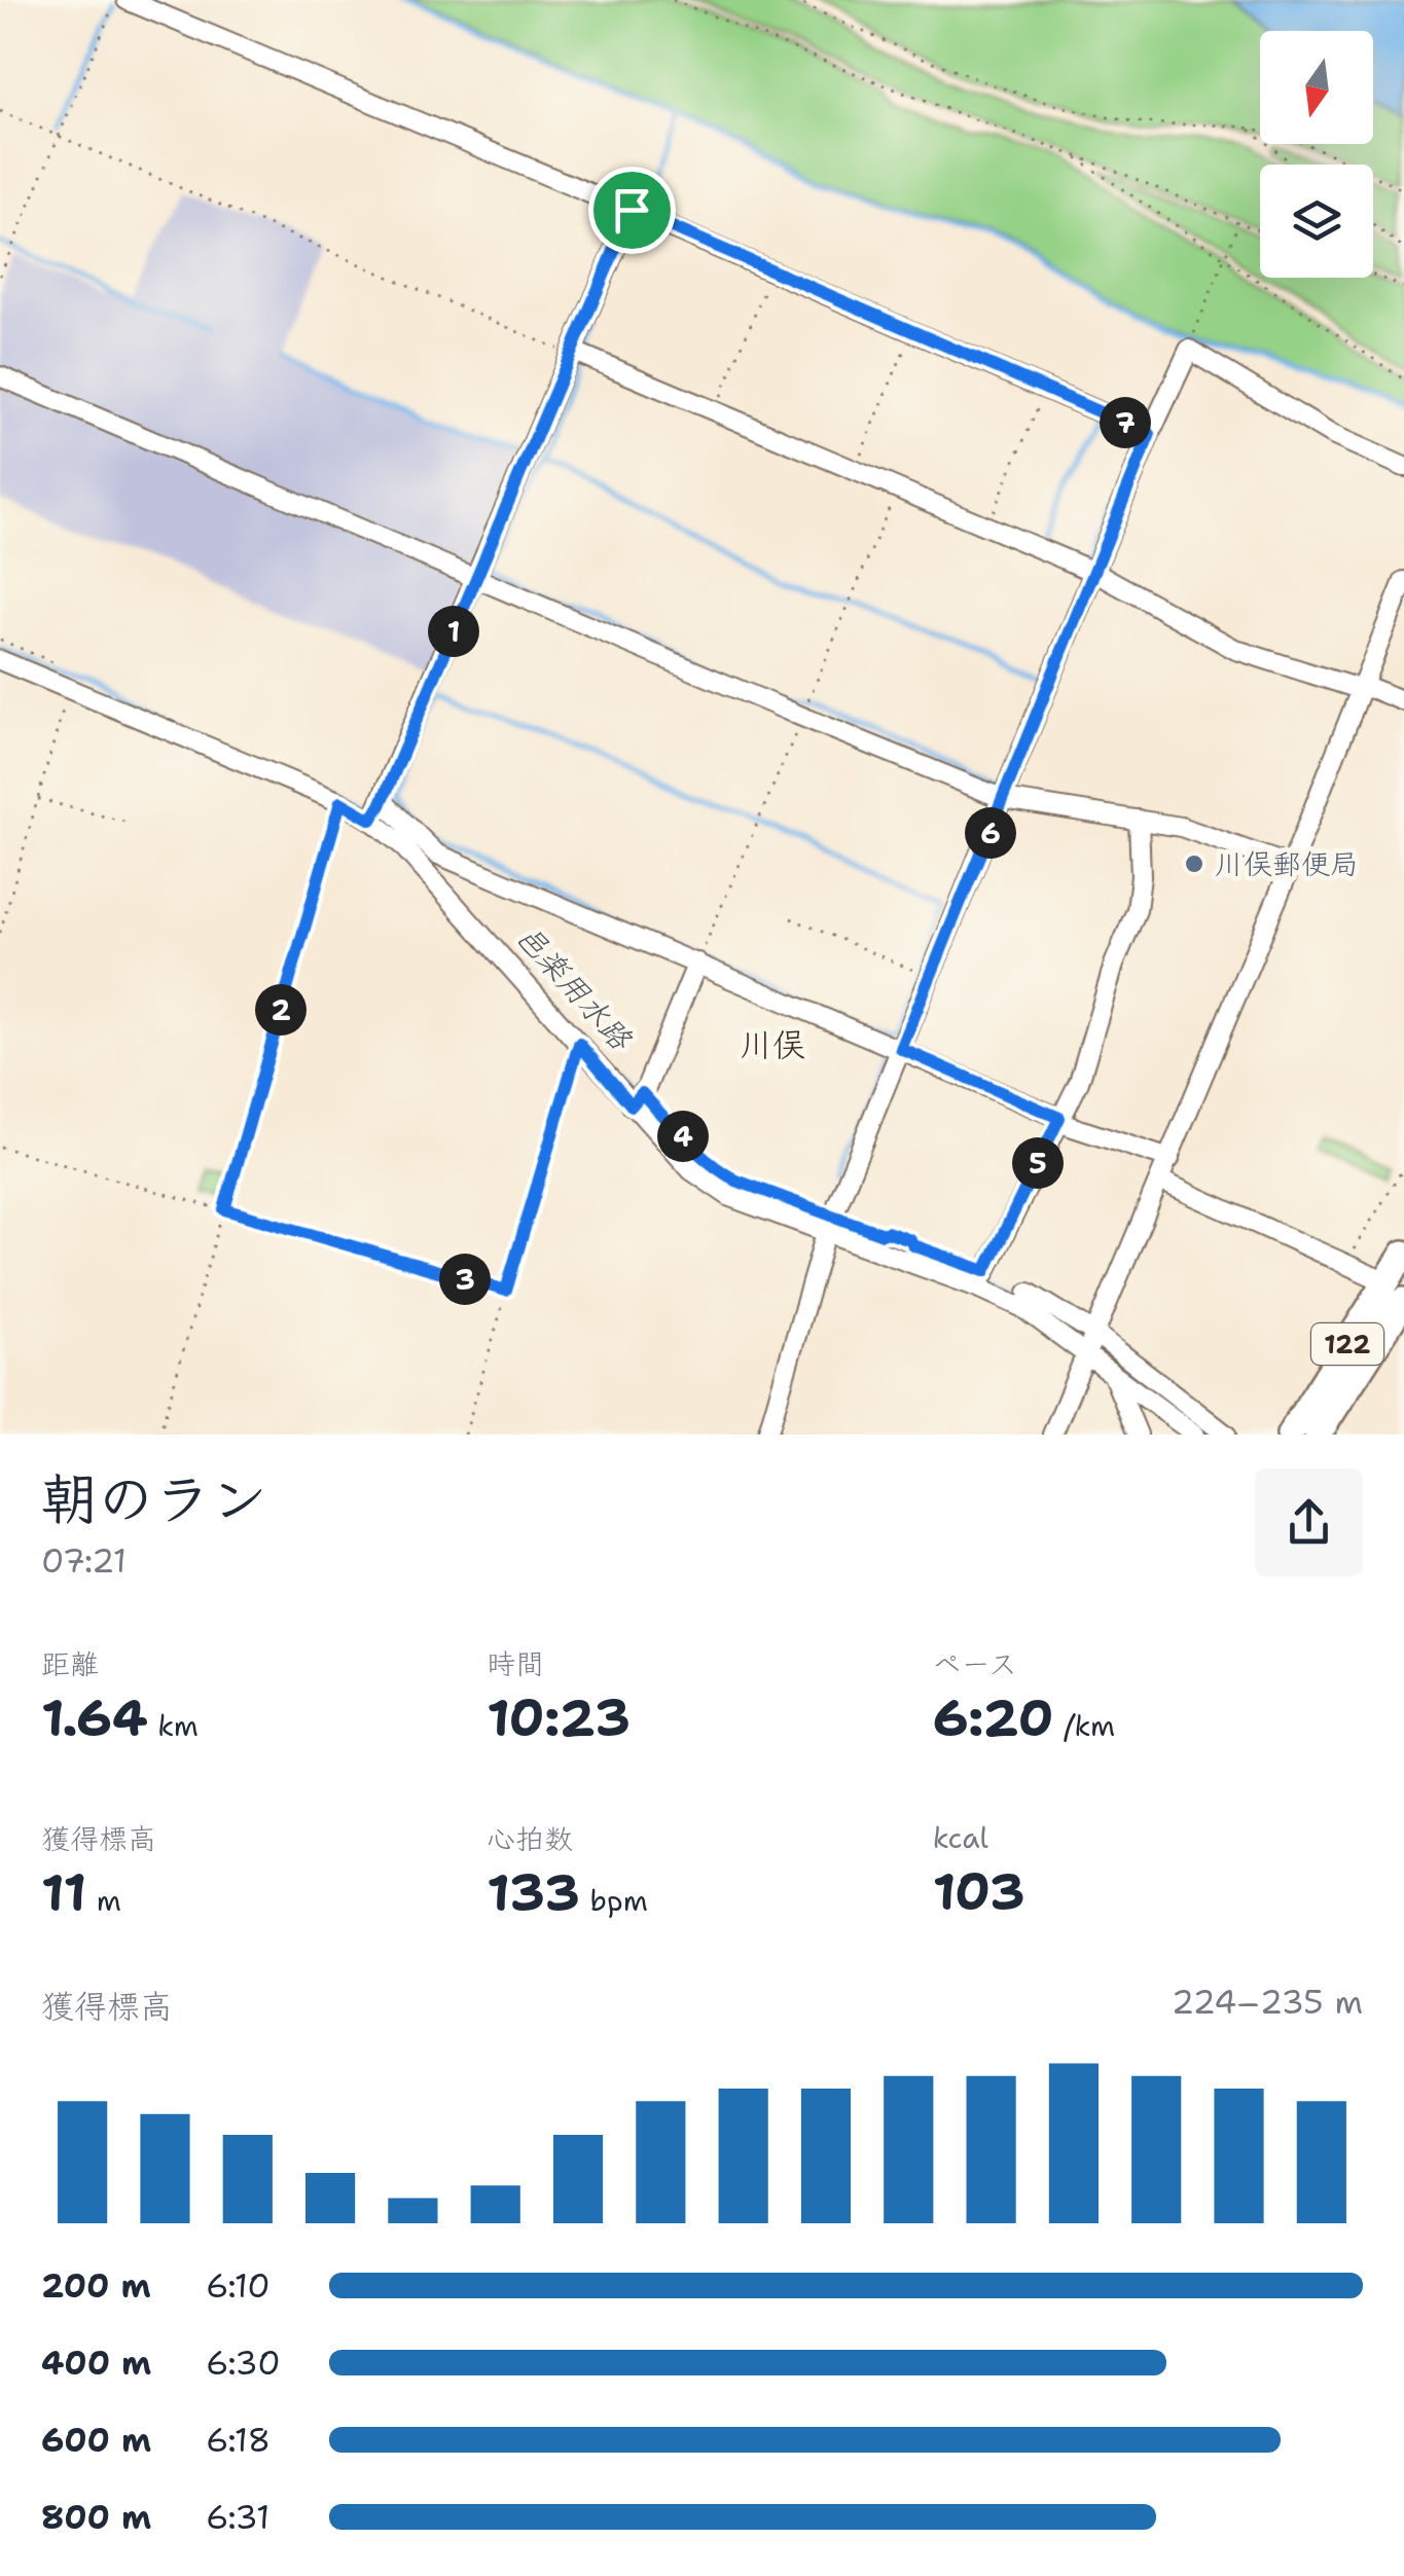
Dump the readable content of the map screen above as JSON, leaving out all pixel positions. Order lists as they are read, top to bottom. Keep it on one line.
{"streets":{"highway":["122"]},"districts":["川俣"],"water":["邑楽用水路"],"places":["川俣郵便局"],"north":"bottom","page":{"pins":["7","1","6","2","4","5","3"],"heading":["朝のラン","07:21"],"stats":[["距離","1.64 km"],["時間","10:23"],["ペース","6:20 /km"],["獲得標高","11 m"],["心拍数","133 bpm"],["kcal","103"]],"chart":["獲得標高","224–235 m"],"list":[{"name":"200 m","note":"6:10"},{"name":"400 m","note":"6:30"},{"name":"600 m","note":"6:18"},{"name":"800 m","note":"6:31"}]}}
